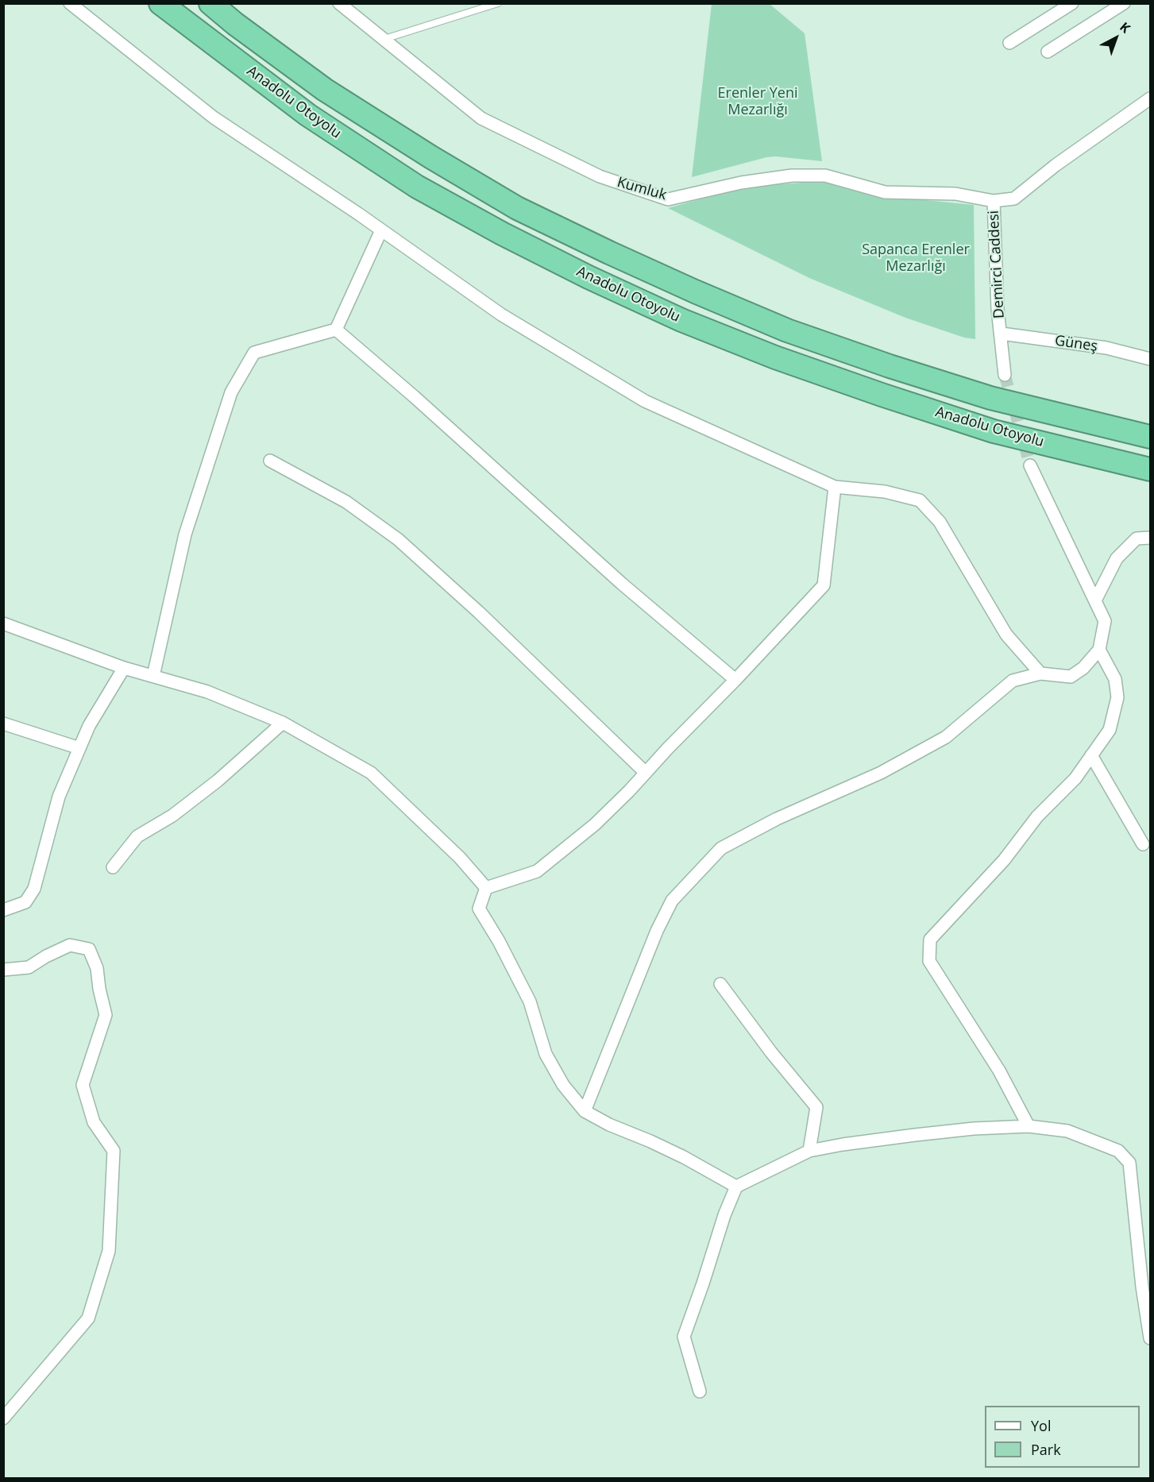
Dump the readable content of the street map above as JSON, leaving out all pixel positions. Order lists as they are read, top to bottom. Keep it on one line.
{"streets":{"highway":["Anadolu Otoyolu"],"street":["Kumluk","Demirci Caddesi","Güneş"]},"crossings":[["Kumluk","Demirci Caddesi"],["Demirci Caddesi","Güneş"]],"parks":["Erenler Yeni Mezarlığı","Sapanca Erenler Mezarlığı"],"legend":["Yol","Park"],"north":"top right"}
